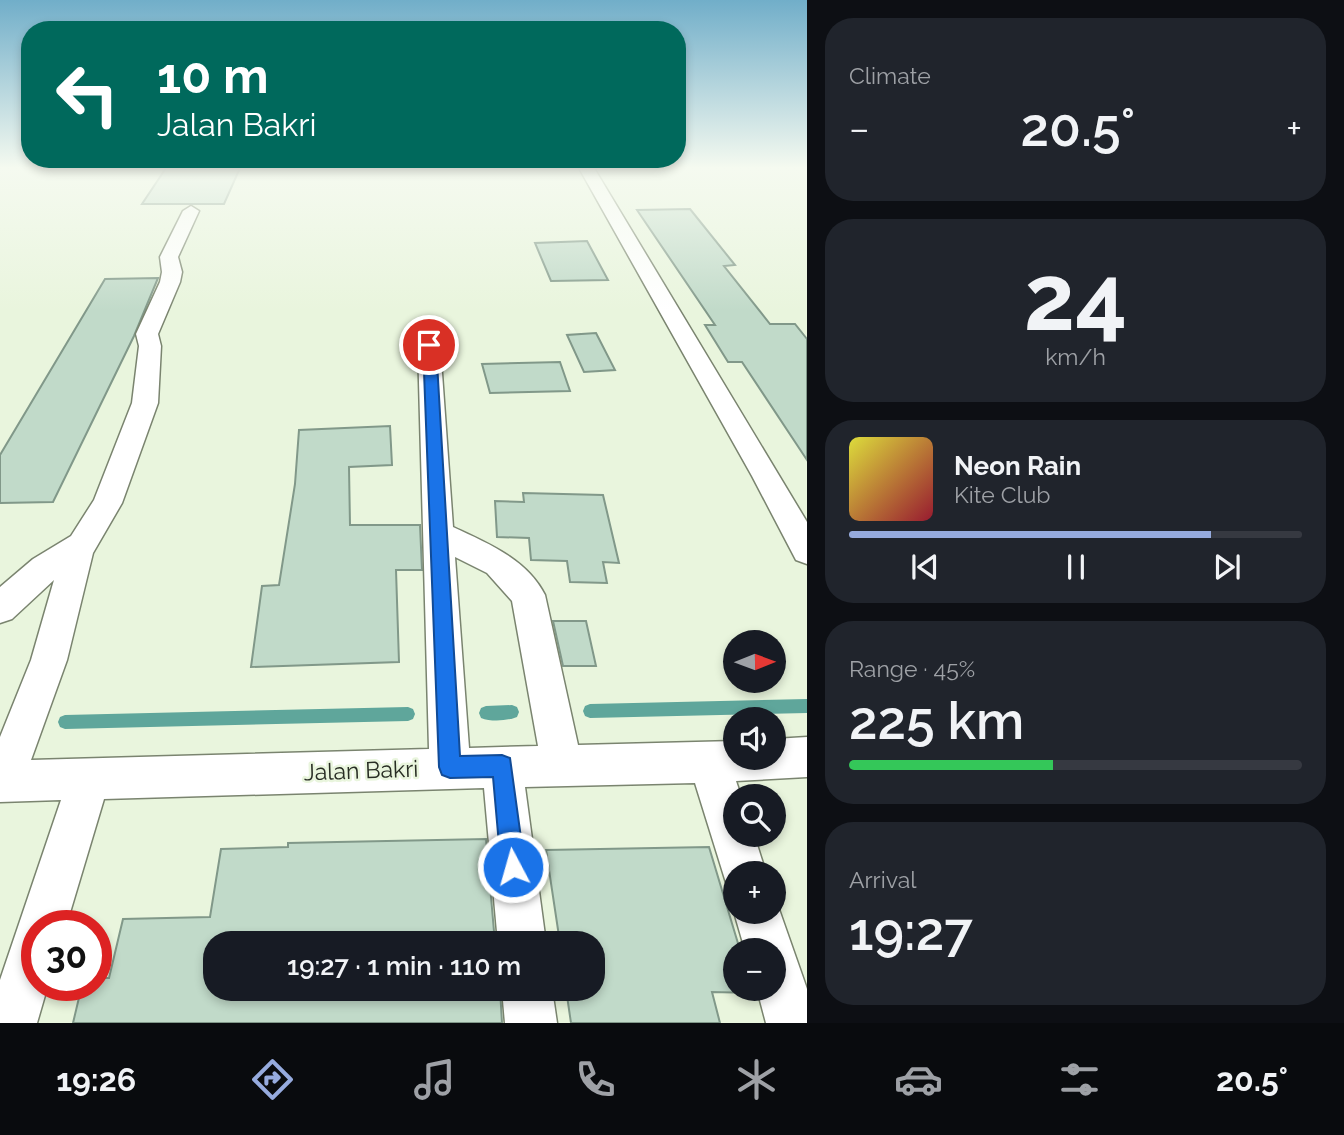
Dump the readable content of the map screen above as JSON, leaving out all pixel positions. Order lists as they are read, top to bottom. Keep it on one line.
{"streets":{"street":["Jalan Bakri"]},"north":"right","page":{"tile":["Climate",["24","km/h"],["Range · 45%","225 km"],["Arrival","19:27"]],"turn":["10 m","Jalan Bakri"],"heat":["−","20.5°","+"],"song":["Neon Rain","Kite Club"],"map_buttons":["+","−"],"limit":"30","trip":"19:27 · 1 min · 110 m","tabs":["19:26","20.5°"]}}
